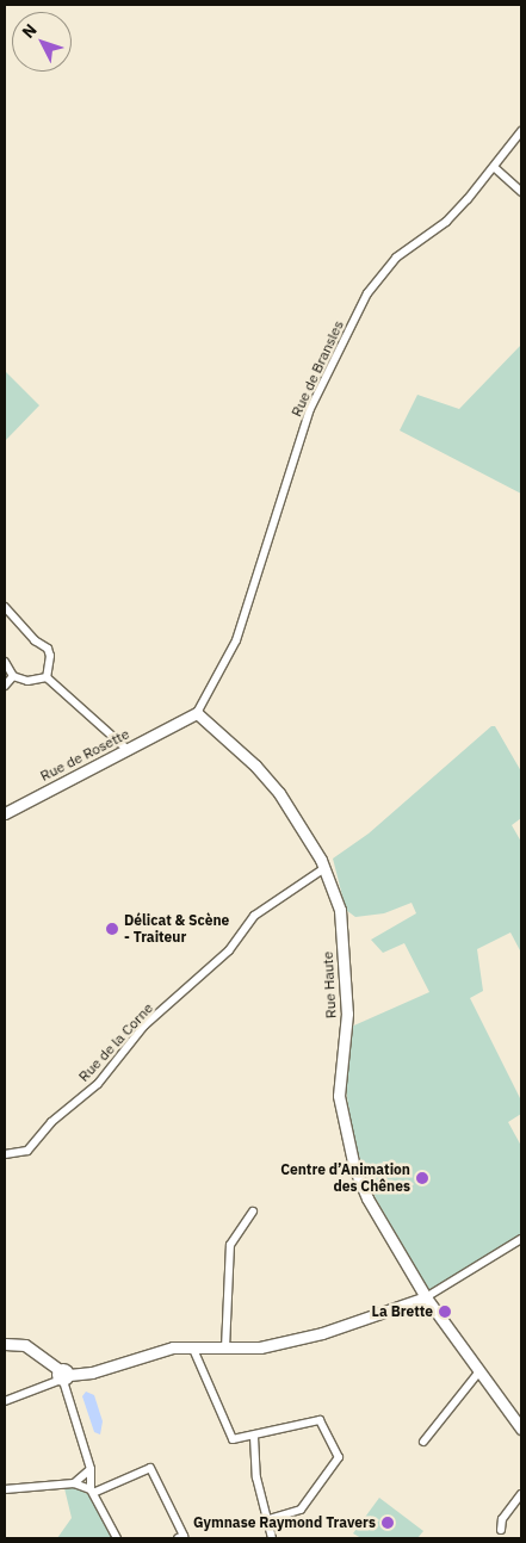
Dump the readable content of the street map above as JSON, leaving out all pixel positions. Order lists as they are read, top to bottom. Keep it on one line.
{"streets":{"street":["Rue de Bransles","Rue de Rosette","Rue Haute","Rue de la Corne"]},"crossings":[["Rue de Bransles","Rue de Rosette"],["Rue de Bransles","Rue Haute"],["Rue de Rosette","Rue Haute"],["Rue Haute","Rue de la Corne"]],"places":["Délicat & Scène - Traiteur","Centre d’Animation des Chênes","La Brette","Gymnase Raymond Travers"],"north":"top left"}
